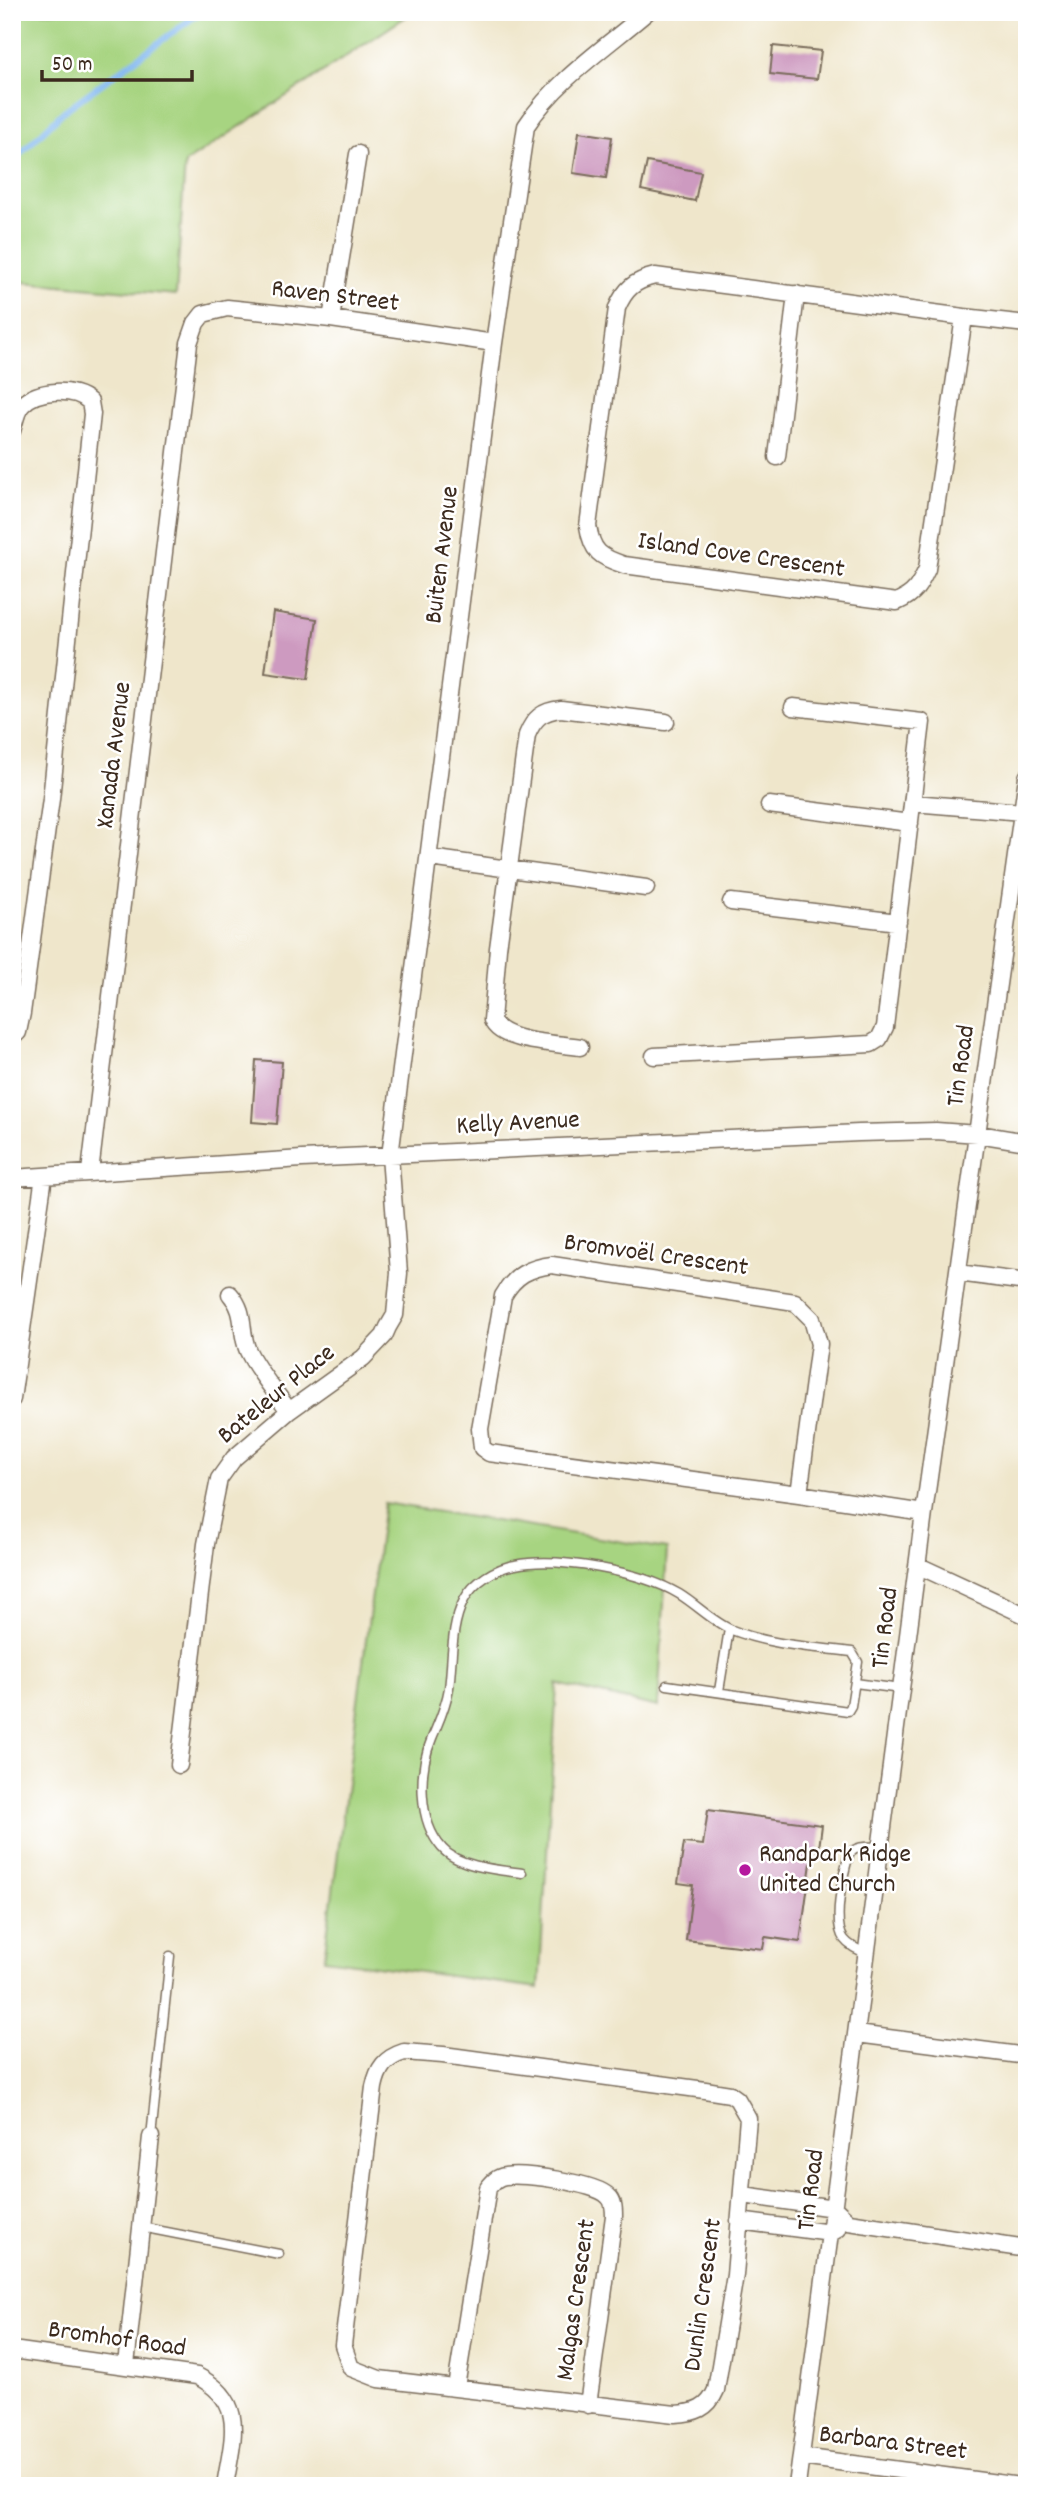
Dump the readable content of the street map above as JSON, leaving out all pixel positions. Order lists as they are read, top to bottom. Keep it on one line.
{"streets":{"street":["Raven Street","Buiten Avenue","Island Cove Crescent","Xanada Avenue","Tin Road","Kelly Avenue","Bromvoël Crescent","Bateleur Place","Dunlin Crescent","Malgas Crescent","Bromhof Road","Barbara Street"]},"crossings":[["Raven Street","Buiten Avenue"],["Raven Street","Xanada Avenue"],["Buiten Avenue","Kelly Avenue"],["Buiten Avenue","Bateleur Place"],["Xanada Avenue","Kelly Avenue"],["Tin Road","Kelly Avenue"],["Tin Road","Bromvoël Crescent"],["Tin Road","Barbara Street"],["Kelly Avenue","Bateleur Place"],["Dunlin Crescent","Malgas Crescent"]],"places":["Randpark Ridge United Church"],"scale_bar":"50 m"}
